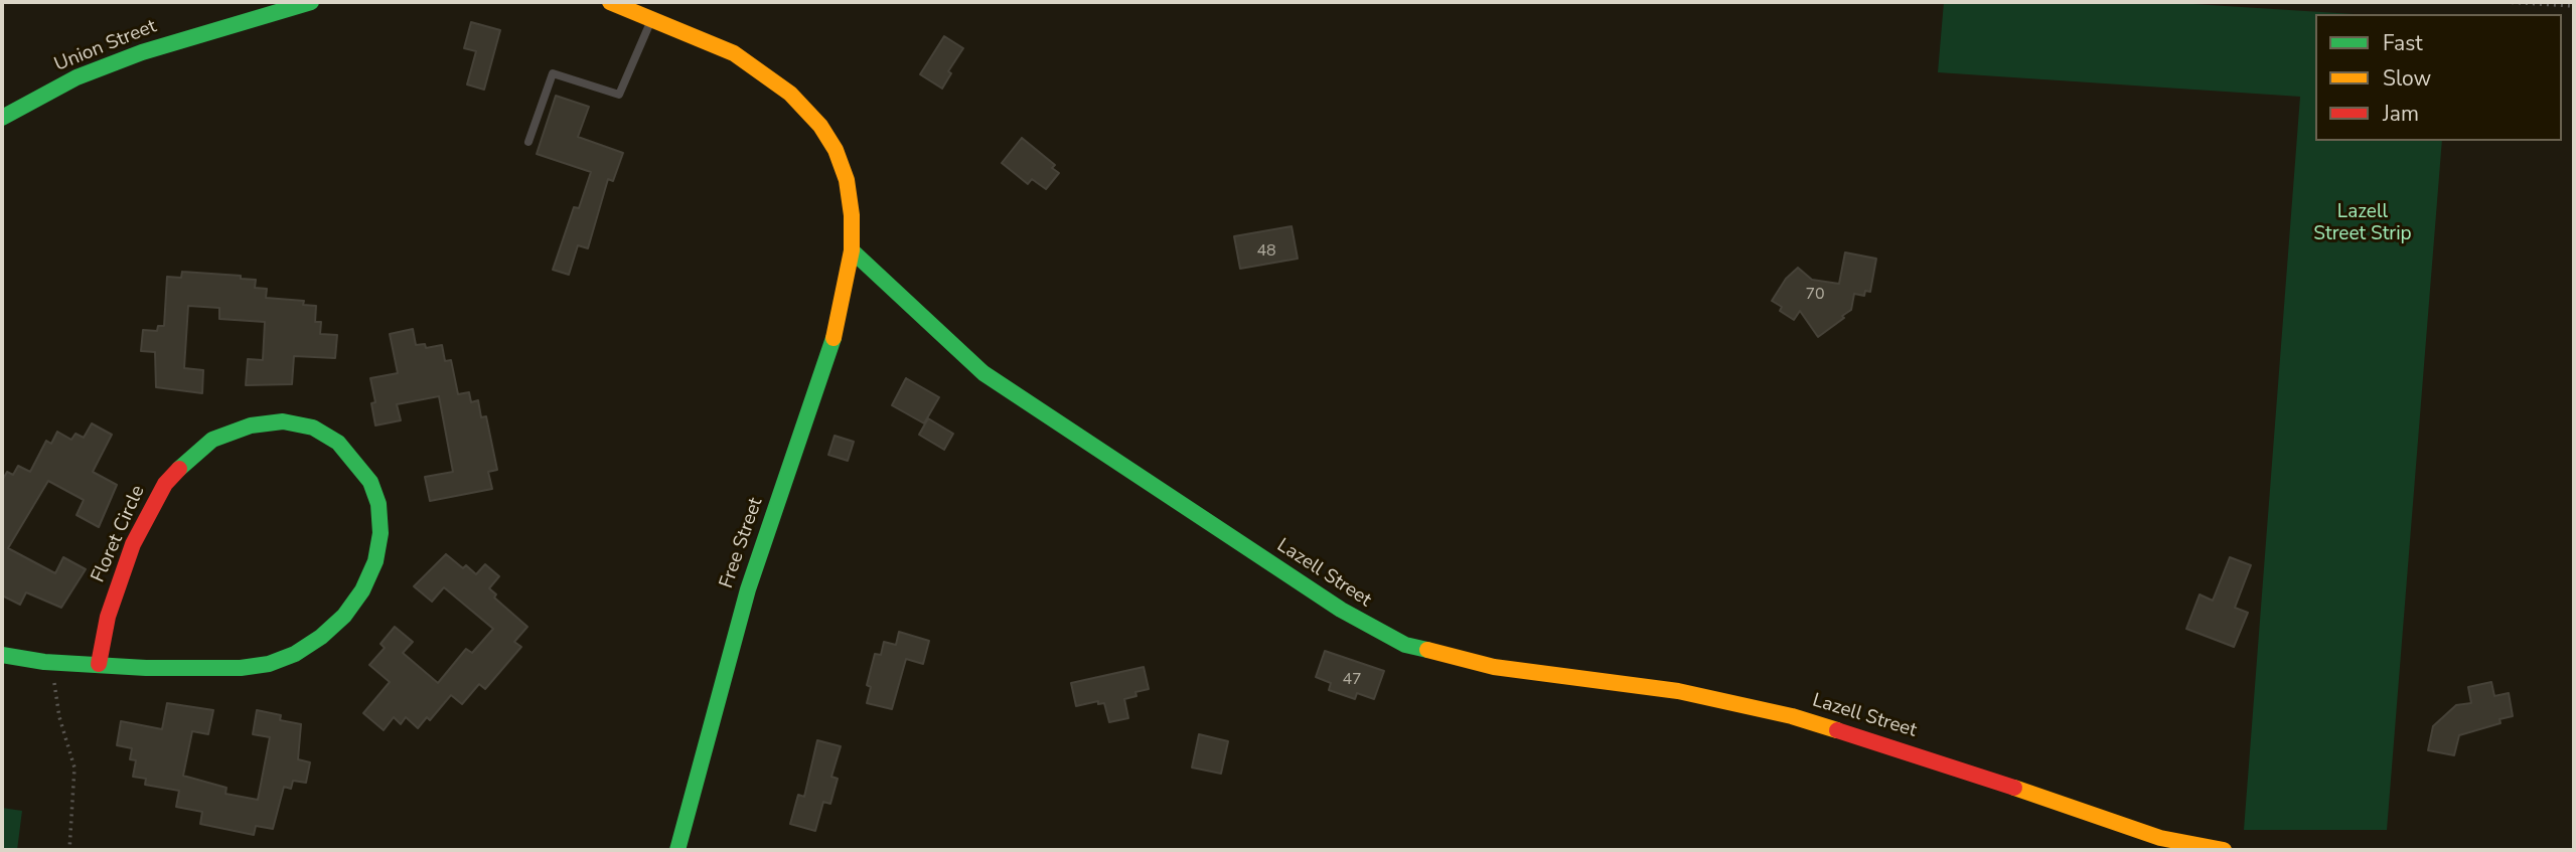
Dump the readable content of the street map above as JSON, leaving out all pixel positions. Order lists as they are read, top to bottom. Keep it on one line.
{"streets":{"street":["Union Street","Floret Circle","Free Street","Lazell Street"]},"crossings":[["Free Street","Lazell Street"]],"parks":["Lazell Street Strip"],"house_numbers":["48","70","47"],"legend":["Fast","Slow","Jam"]}
